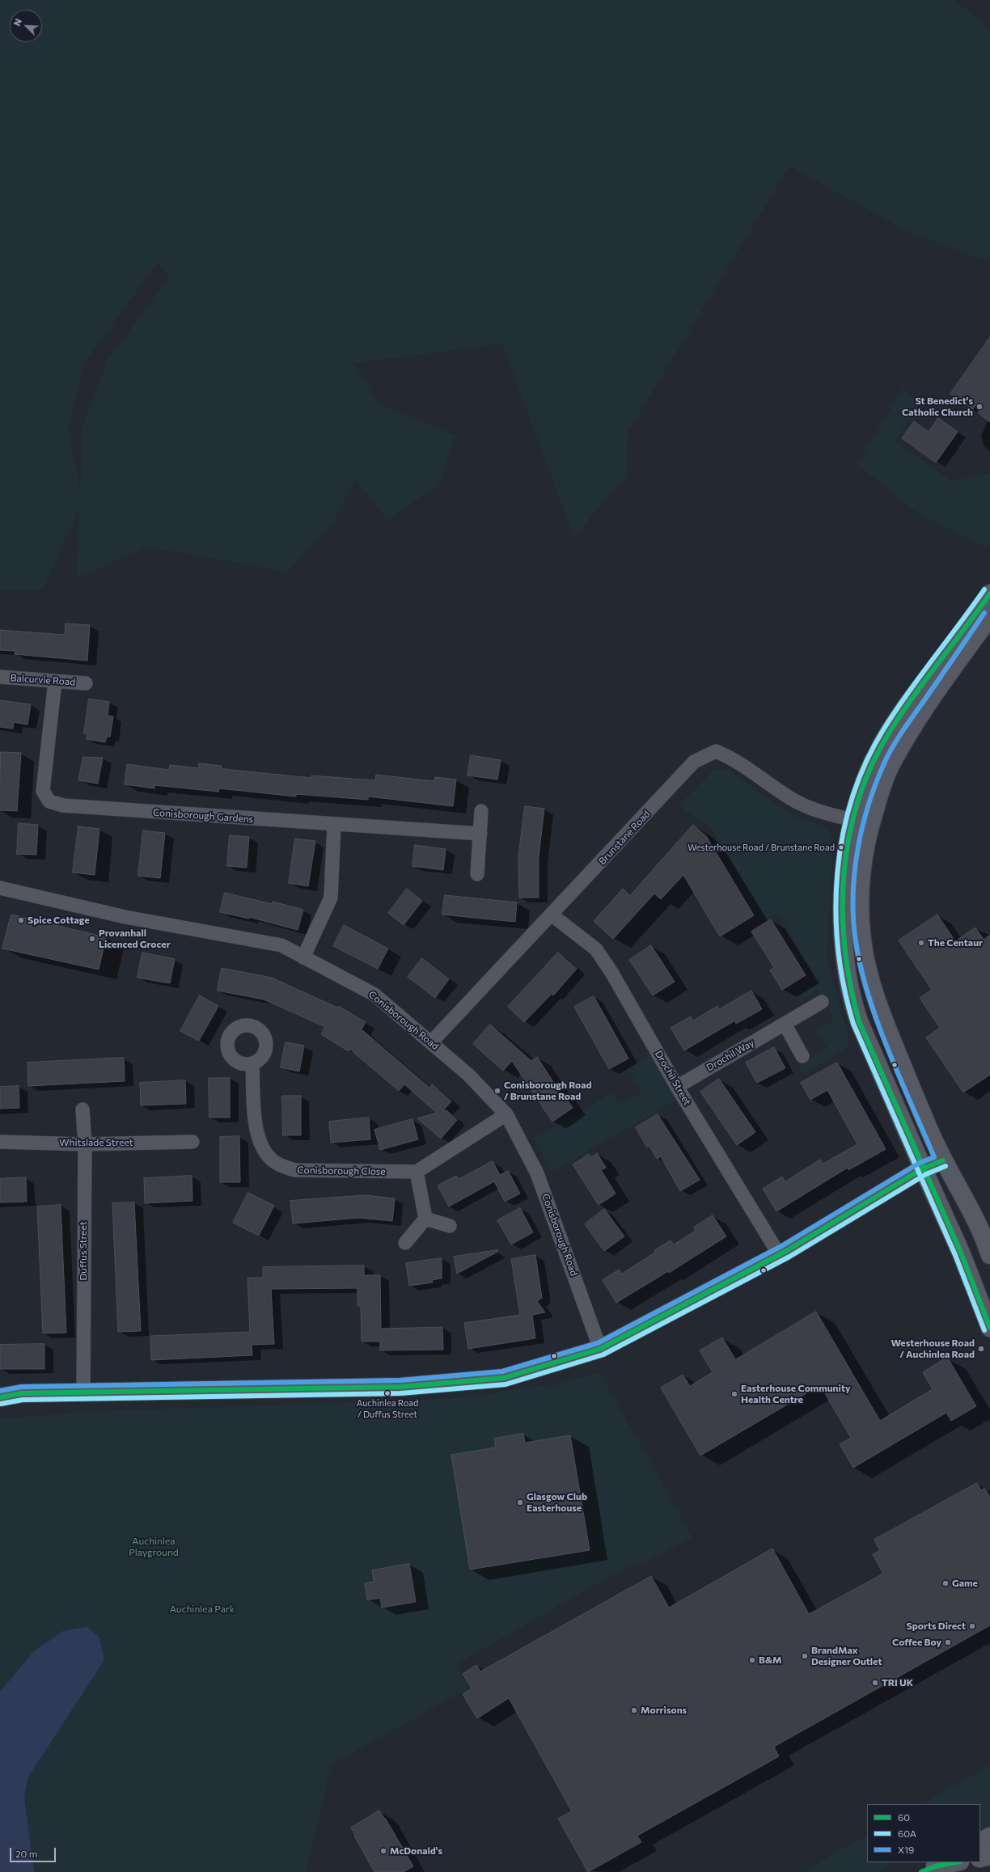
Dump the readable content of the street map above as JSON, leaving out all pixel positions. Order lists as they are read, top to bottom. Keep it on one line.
{"streets":{"street":["Balcurvie Road","Conisborough Gardens","Brunstane Road","Conisborough Road","Drochil Way","Drochil Street","Whitslade Street","Conisborough Close","Duffus Street"]},"crossings":[["Balcurvie Road","Conisborough Gardens"],["Brunstane Road","Conisborough Road"],["Brunstane Road","Drochil Street"],["Drochil Way","Drochil Street"],["Whitslade Street","Duffus Street"]],"parks":["Auchinlea Playground","Auchinlea Park"],"places":["St Benedict's Catholic Church","Westerhouse Road / Brunstane Road","Spice Cottage","Provanhall Licenced Grocer","The Centaur","Conisborough Road / Brunstane Road","Westerhouse Road / Auchinlea Road","Auchinlea Road / Duffus Street","Easterhouse Community Health Centre","Glasgow Club Easterhouse","Game","Sports Direct","Coffee Boy","BrandMax Designer Outlet","B&M","TRI UK","Morrisons","McDonald's"],"lines":["transit line 60A","transit line 60","transit line X19"],"legend":["60","60A","X19"],"scale_bar":"20 m","north":"top left"}
